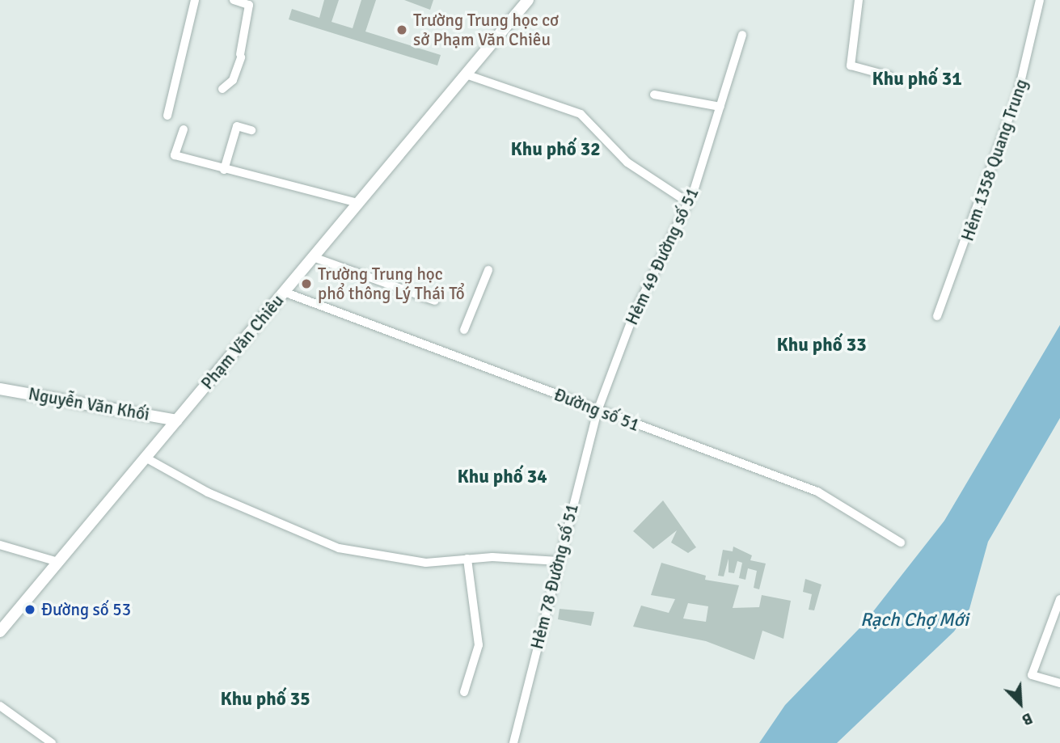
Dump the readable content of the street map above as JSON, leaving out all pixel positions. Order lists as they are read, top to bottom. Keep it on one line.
{"streets":{"main road":["Phạm Văn Chiêu","Nguyễn Văn Khối"],"street":["Hẻm 1358 Quang Trung","Hẻm 49 Đường số 51","Đường số 51","Hẻm 78 Đường số 51"]},"crossings":[["Hẻm 49 Đường số 51","Đường số 51"],["Hẻm 49 Đường số 51","Hẻm 78 Đường số 51"],["Phạm Văn Chiêu","Nguyễn Văn Khối"],["Phạm Văn Chiêu","Đường số 51"],["Đường số 51","Hẻm 78 Đường số 51"]],"districts":["Khu phố 31","Khu phố 32","Khu phố 33","Khu phố 34","Khu phố 35"],"water":["Rạch Chợ Mới"],"places":["Trường Trung học cơ sở Phạm Văn Chiêu","Trường Trung học phổ thông Lý Thái Tổ","Đường số 53"],"north":"bottom right"}
